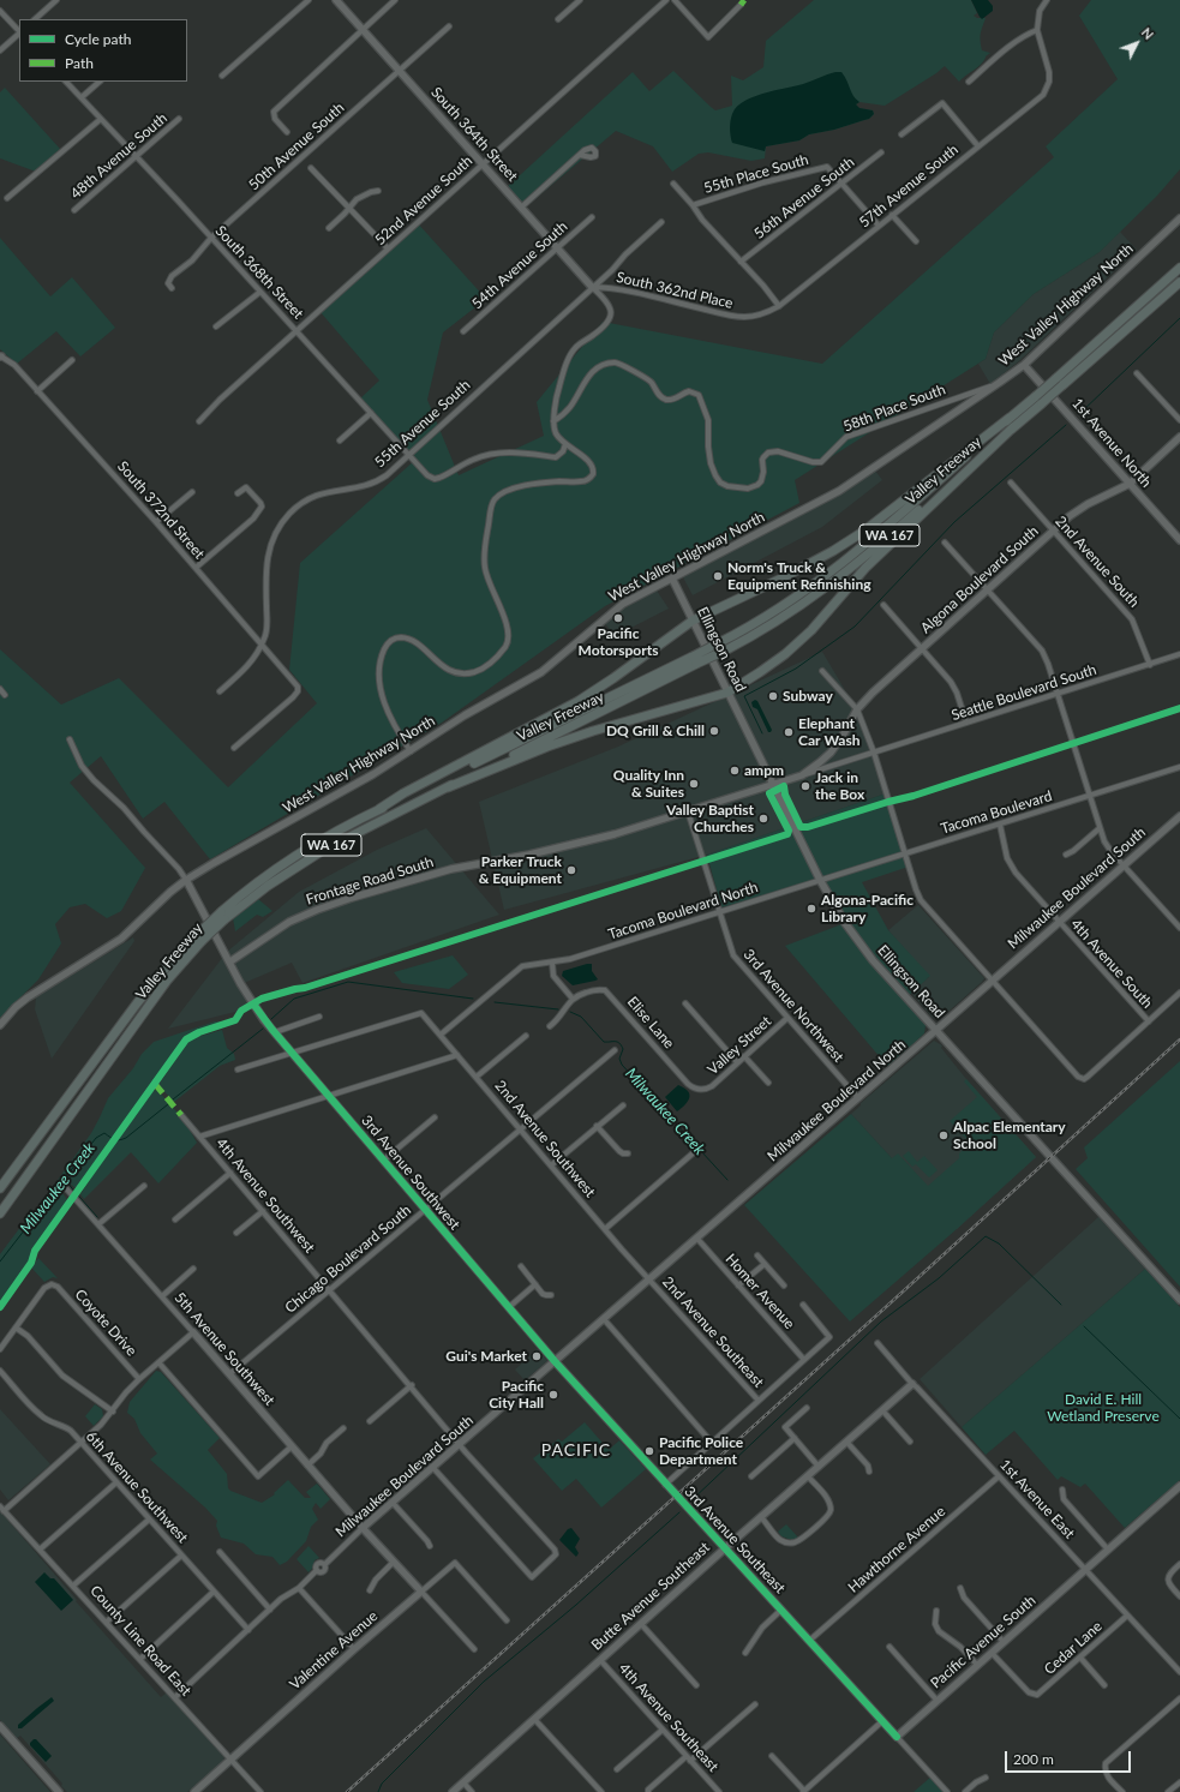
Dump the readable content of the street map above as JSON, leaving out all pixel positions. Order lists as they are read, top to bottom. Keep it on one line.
{"streets":{"highway":["Valley Freeway","WA 167"],"street":["South 364th Street","50th Avenue South","48th Avenue South","55th Place South","57th Avenue South","56th Avenue South","52nd Avenue South","54th Avenue South","South 368th Street","South 362nd Place","West Valley Highway North","58th Place South","55th Avenue South","1st Avenue North","South 372nd Street","2nd Avenue South","Algona Boulevard South","Ellingson Road","Seattle Boulevard South","Tacoma Boulevard","Frontage Road South","Milwaukee Boulevard South","Tacoma Boulevard North","4th Avenue South","3rd Avenue Northwest","Elise Lane","Valley Street","Milwaukee Boulevard North","2nd Avenue Southwest","3rd Avenue Southwest","4th Avenue Southwest","Chicago Boulevard South","Homer Avenue","Coyote Drive","2nd Avenue Southeast","5th Avenue Southwest","6th Avenue Southwest","1st Avenue East","3rd Avenue Southeast","Hawthorne Avenue","Butte Avenue Southeast","County Line Road East","Pacific Avenue South","Cedar Lane","Valentine Avenue","4th Avenue Southeast"]},"crossings":[["South 364th Street","50th Avenue South"],["South 364th Street","52nd Avenue South"],["South 364th Street","54th Avenue South"],["South 364th Street","South 362nd Place"],["South 364th Street","55th Avenue South"],["50th Avenue South","South 368th Street"],["48th Avenue South","South 368th Street"],["55th Place South","56th Avenue South"],["57th Avenue South","South 362nd Place"],["52nd Avenue South","South 368th Street"],["South 368th Street","55th Avenue South"],["South 362nd Place","55th Avenue South"],["West Valley Highway North","58th Place South"],["West Valley Highway North","1st Avenue North"],["West Valley Highway North","Ellingson Road"],["West Valley Highway North","3rd Avenue Southwest"],["55th Avenue South","South 372nd Street"],["1st Avenue North","Algona Boulevard South"],["2nd Avenue South","Algona Boulevard South"],["2nd Avenue South","Seattle Boulevard South"],["Algona Boulevard South","Seattle Boulevard South"],["Algona Boulevard South","Frontage Road South"],["Ellingson Road","Tacoma Boulevard"],["Ellingson Road","Frontage Road South"],["Ellingson Road","Tacoma Boulevard North"],["Ellingson Road","Milwaukee Boulevard North"],["Seattle Boulevard South","Frontage Road South"],["Tacoma Boulevard","Tacoma Boulevard North"],["Tacoma Boulevard","4th Avenue South"],["Frontage Road South","3rd Avenue Northwest"],["Frontage Road South","3rd Avenue Southwest"],["Milwaukee Boulevard South","4th Avenue South"],["Milwaukee Boulevard South","Milwaukee Boulevard North"],["Milwaukee Boulevard South","2nd Avenue Southwest"],["Milwaukee Boulevard South","3rd Avenue Southwest"],["Milwaukee Boulevard South","4th Avenue Southwest"],["Milwaukee Boulevard South","Homer Avenue"],["Milwaukee Boulevard South","2nd Avenue Southeast"],["Milwaukee Boulevard South","5th Avenue Southwest"],["Milwaukee Boulevard South","6th Avenue Southwest"],["Milwaukee Boulevard South","3rd Avenue Southeast"],["Milwaukee Boulevard South","County Line Road East"],["Tacoma Boulevard North","3rd Avenue Northwest"],["Tacoma Boulevard North","2nd Avenue Southwest"],["3rd Avenue Northwest","Valley Street"],["3rd Avenue Northwest","Milwaukee Boulevard North"],["Elise Lane","Valley Street"],["Milwaukee Boulevard North","Homer Avenue"],["2nd Avenue Southwest","3rd Avenue Southwest"],["2nd Avenue Southwest","Chicago Boulevard South"],["2nd Avenue Southwest","2nd Avenue Southeast"],["3rd Avenue Southwest","Chicago Boulevard South"],["3rd Avenue Southwest","3rd Avenue Southeast"],["4th Avenue Southwest","Chicago Boulevard South"],["Chicago Boulevard South","5th Avenue Southwest"],["5th Avenue Southwest","Valentine Avenue"],["1st Avenue East","Hawthorne Avenue"],["1st Avenue East","Butte Avenue Southeast"],["1st Avenue East","Pacific Avenue South"],["1st Avenue East","Cedar Lane"],["3rd Avenue Southeast","Hawthorne Avenue"],["3rd Avenue Southeast","Butte Avenue Southeast"],["3rd Avenue Southeast","Pacific Avenue South"],["Butte Avenue Southeast","4th Avenue Southeast"],["County Line Road East","Valentine Avenue"],["Pacific Avenue South","Cedar Lane"]],"districts":["PACIFIC"],"water":["Milwaukee Creek"],"parks":["David E. Hill Wetland Preserve"],"places":["Norm's Truck & Equipment Refinishing","Pacific Motorsports","Subway","DQ Grill & Chill","Elephant Car Wash","ampm","Quality Inn & Suites","Jack in the Box","Valley Baptist Churches","Parker Truck & Equipment","Algona-Pacific Library","Alpac Elementary School","Gui's Market","Pacific City Hall","Pacific Police Department"],"legend":["Cycle path","Path"],"scale_bar":"200 m","north":"top right"}
